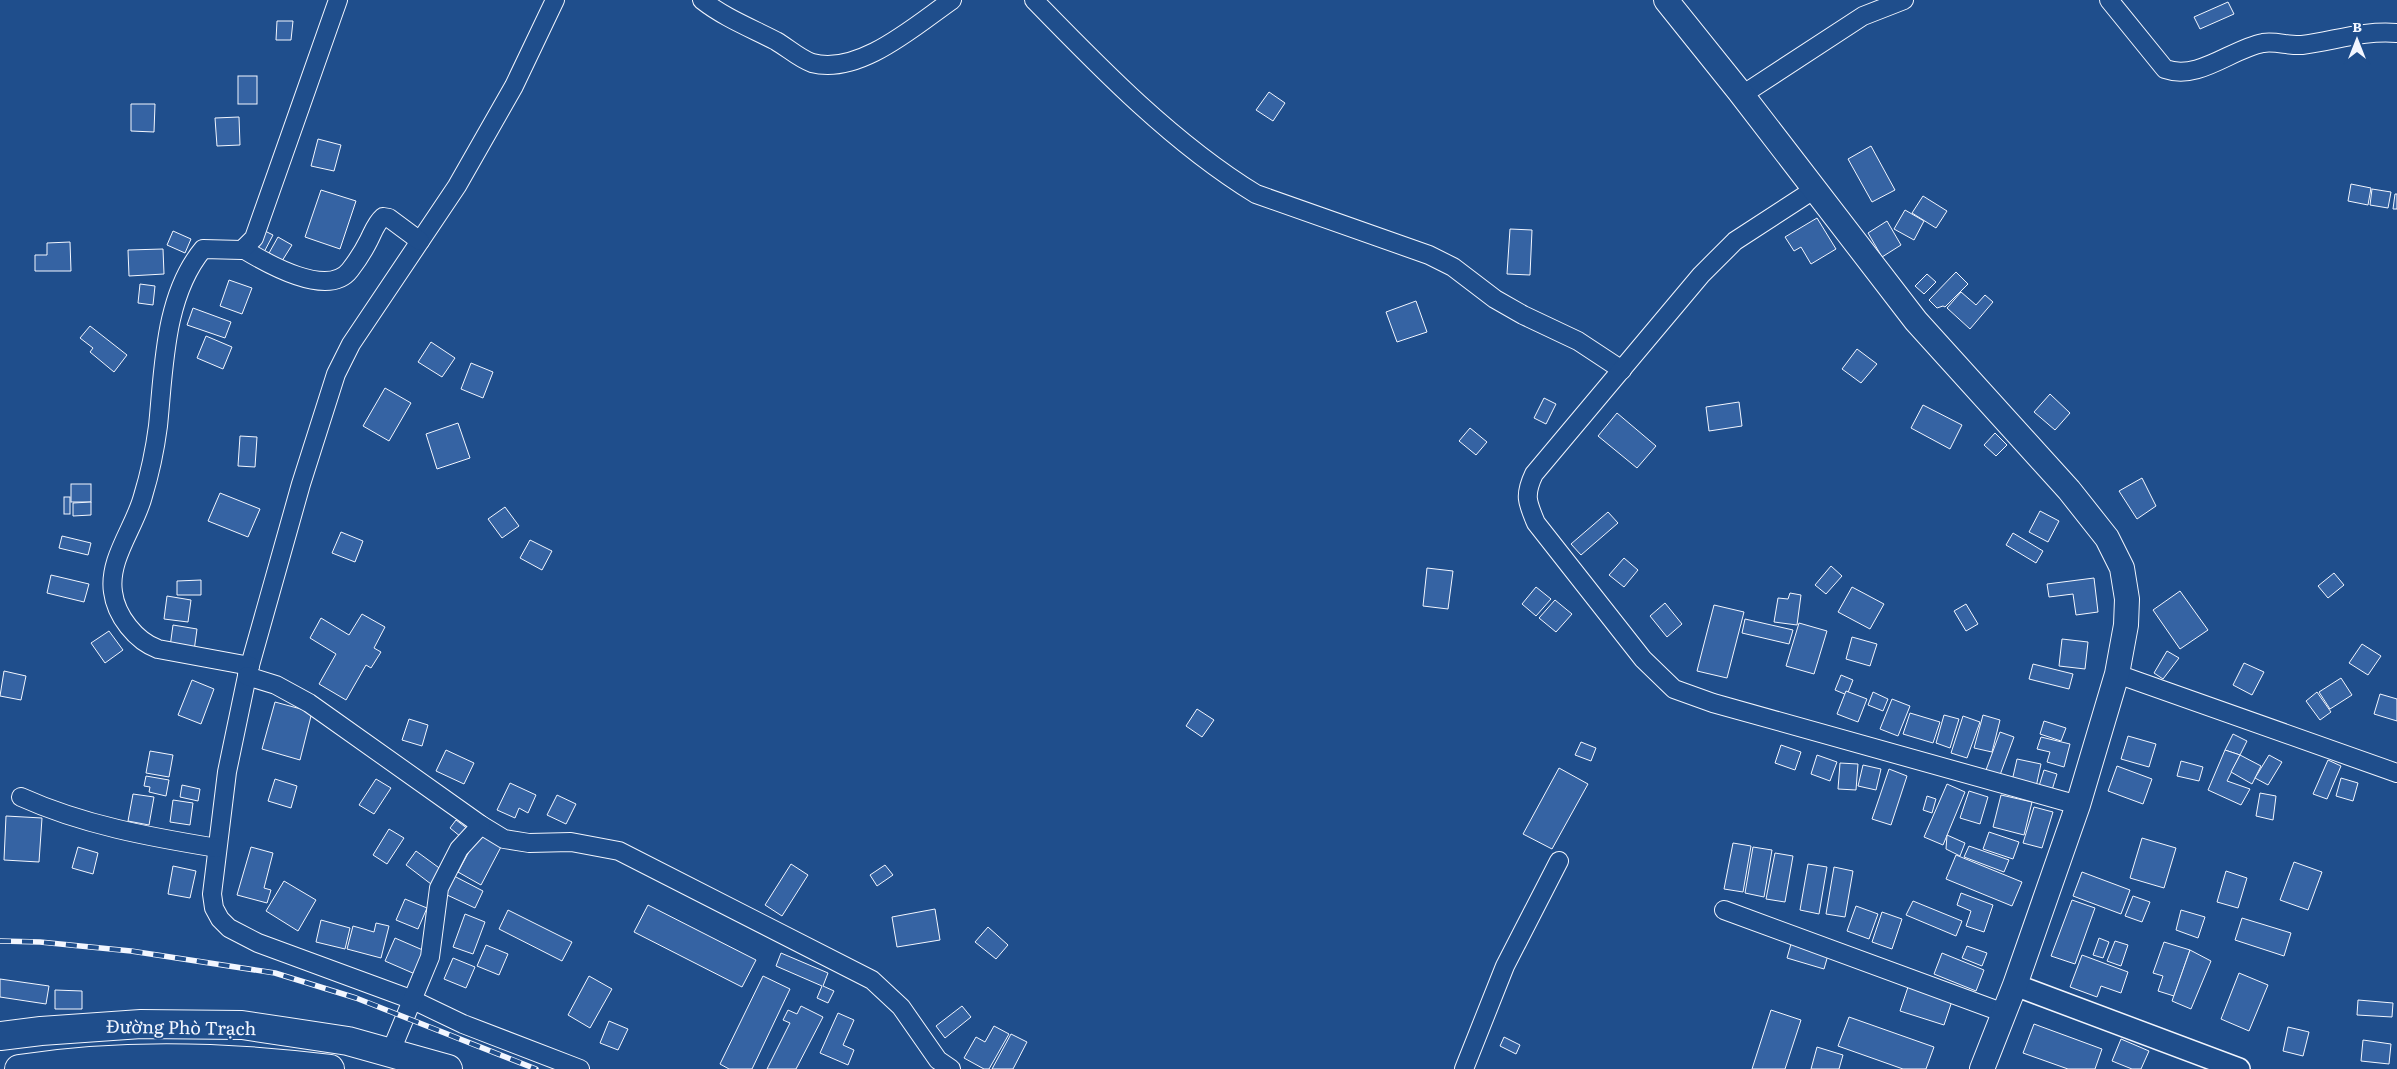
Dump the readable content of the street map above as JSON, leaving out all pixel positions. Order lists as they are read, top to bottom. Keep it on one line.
{"streets":{"highway":["Đường Phò Trạch"]},"north":"top"}
